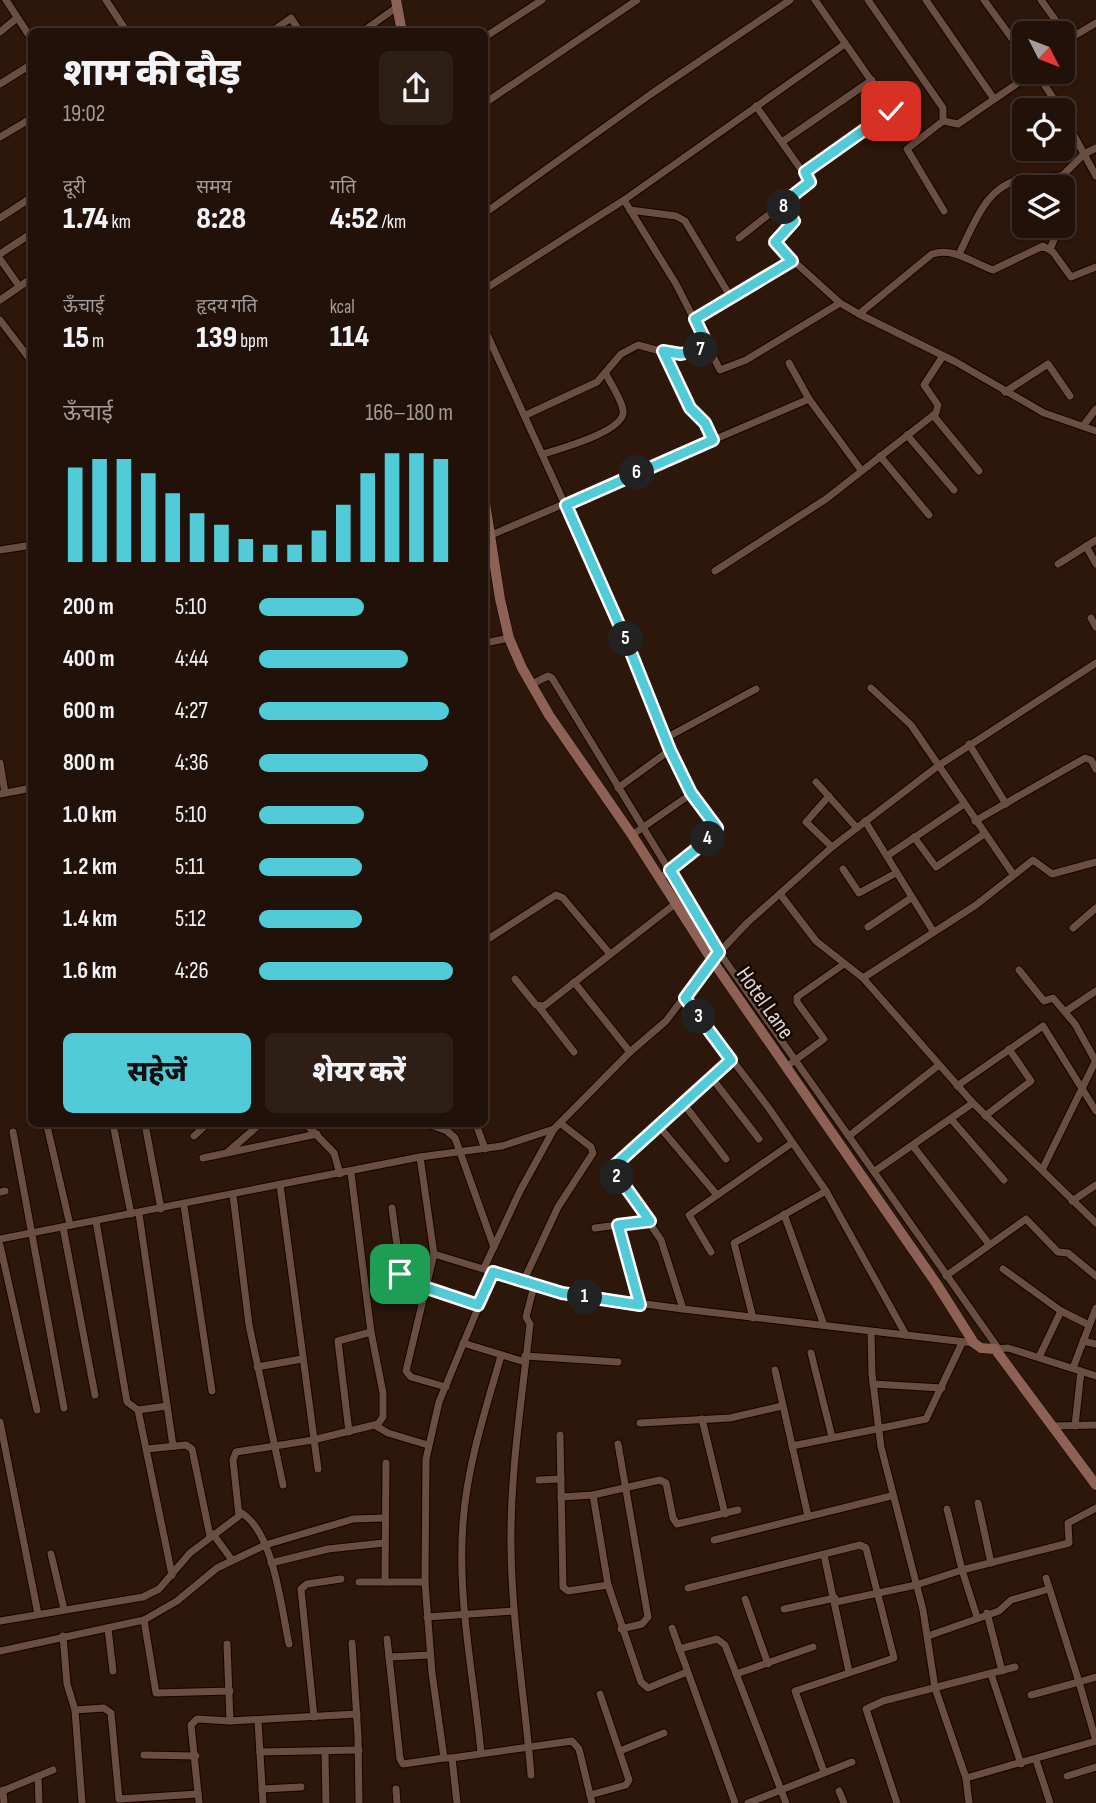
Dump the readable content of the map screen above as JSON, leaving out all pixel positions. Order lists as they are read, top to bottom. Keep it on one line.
{"streets":{"street":["Hotel Lane"]},"north":"bottom right","page":{"heading":["शाम की दौड़","19:02"],"stats":[["दूरी","1.74 km"],["समय","8:28"],["गति","4:52 /km"],["ऊँचाई","15 m"],["हृदय गति","139 bpm"],["kcal","114"]],"pins":["8","7","6","5","4","3","2","1"],"chart":["ऊँचाई","166–180 m"],"list":[{"name":"200 m","note":"5:10"},{"name":"400 m","note":"4:44"},{"name":"600 m","note":"4:27"},{"name":"800 m","note":"4:36"},{"name":"1.0 km","note":"5:10"},{"name":"1.2 km","note":"5:11"},{"name":"1.4 km","note":"5:12"},{"name":"1.6 km","note":"4:26"}],"buttons":["सहेजें","शेयर करें"]}}
